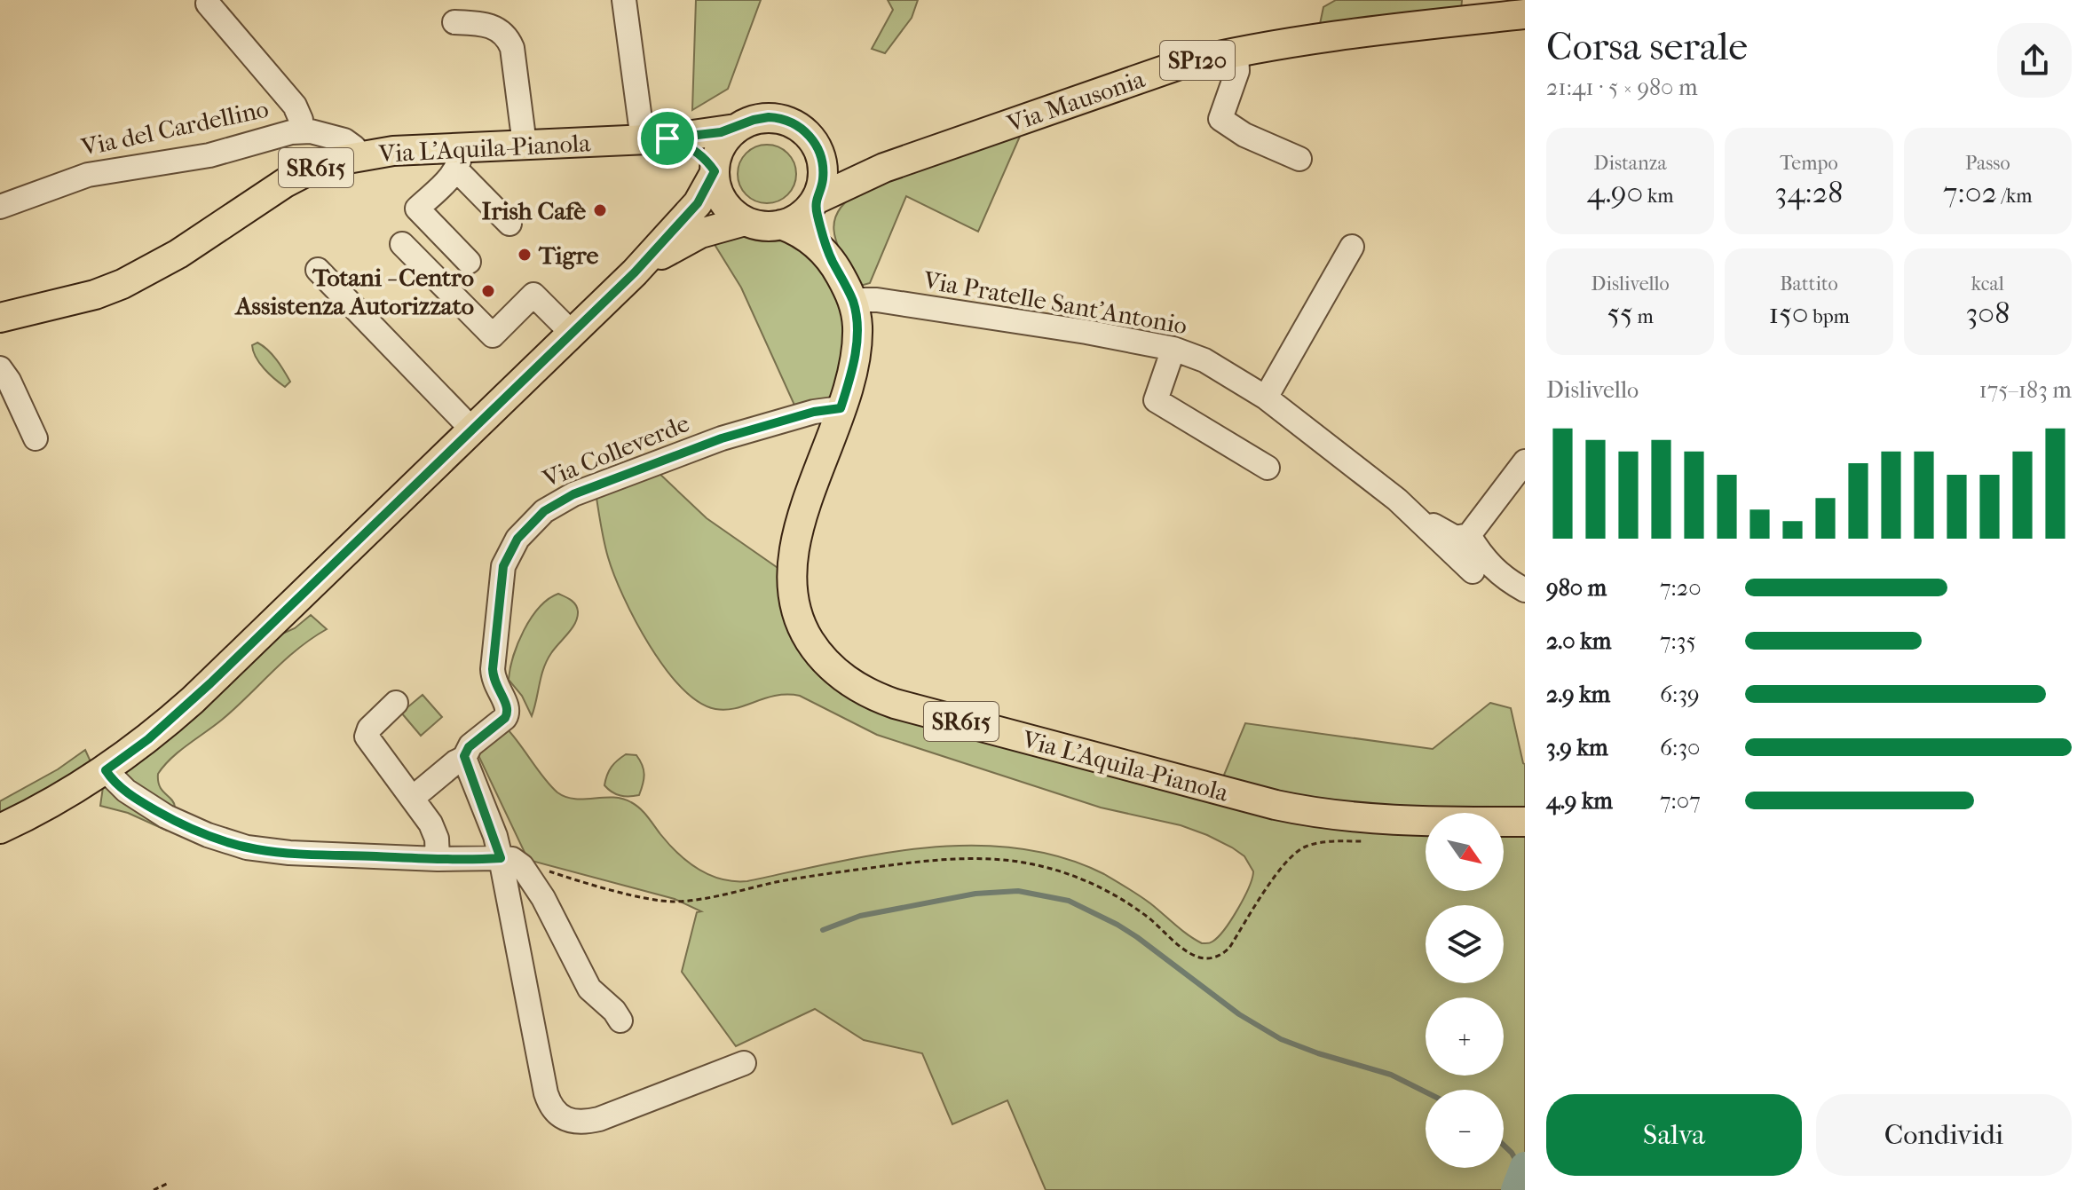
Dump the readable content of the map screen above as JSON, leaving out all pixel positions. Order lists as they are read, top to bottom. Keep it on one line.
{"streets":{"main road":["SP120","Via Mausonia","Via L'Aquila-Pianola","SR615"],"street":["Via del Cardellino","Via Pratelle Sant'Antonio","Via Colleverde"]},"crossings":[["Via Mausonia","Via L'Aquila-Pianola"],["Via del Cardellino","Via L'Aquila-Pianola"],["Via L'Aquila-Pianola","Via Pratelle Sant'Antonio"],["Via L'Aquila-Pianola","Via Colleverde"]],"places":["Irish Cafè","Tigre","Totani - Centro Assistenza Autorizzato"],"north":"bottom right","page":{"heading":["Corsa serale","21:41 · 5 × 980 m"],"stats":[["Distanza","4.90 km"],["Tempo","34:28"],["Passo","7:02 /km"],["Dislivello","55 m"],["Battito","150 bpm"],["kcal","308"]],"chart":["Dislivello","175–183 m"],"list":[{"name":"980 m","note":"7:20"},{"name":"2.0 km","note":"7:35"},{"name":"2.9 km","note":"6:39"},{"name":"3.9 km","note":"6:30"},{"name":"4.9 km","note":"7:07"}],"map_buttons":["+","−"],"buttons":["Salva","Condividi"]}}
